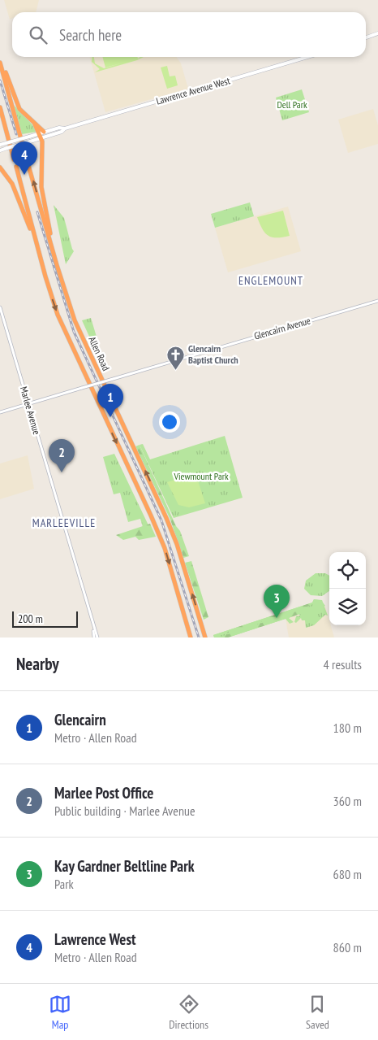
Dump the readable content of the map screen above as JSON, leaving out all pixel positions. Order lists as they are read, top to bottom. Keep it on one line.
{"streets":{"highway":["Allen Road"],"main road":["Lawrence Avenue West"],"street":["Glencairn Avenue","Marlee Avenue"]},"crossings":[["Glencairn Avenue","Marlee Avenue"]],"districts":["ENGLEMOUNT","MARLEEVILLE"],"parks":["Dell Park","Viewmount Park"],"places":{"church":["Glencairn Baptist Church"]},"scale_bar":"200 m","page":{"search":"Search here","pins":["4","1","2","3"],"scale":"200 m","heading":["Nearby","4 results"],"list":[{"mark":"1","name":"Glencairn","note":"Metro · Allen Road","value":"180 m"},{"mark":"2","name":"Marlee Post Office","note":"Public building · Marlee Avenue","value":"360 m"},{"mark":"3","name":"Kay Gardner Beltline Park","note":"Park","value":"680 m"},{"mark":"4","name":"Lawrence West","note":"Metro · Allen Road","value":"860 m"}],"nav":["Map","Directions","Saved"]}}
